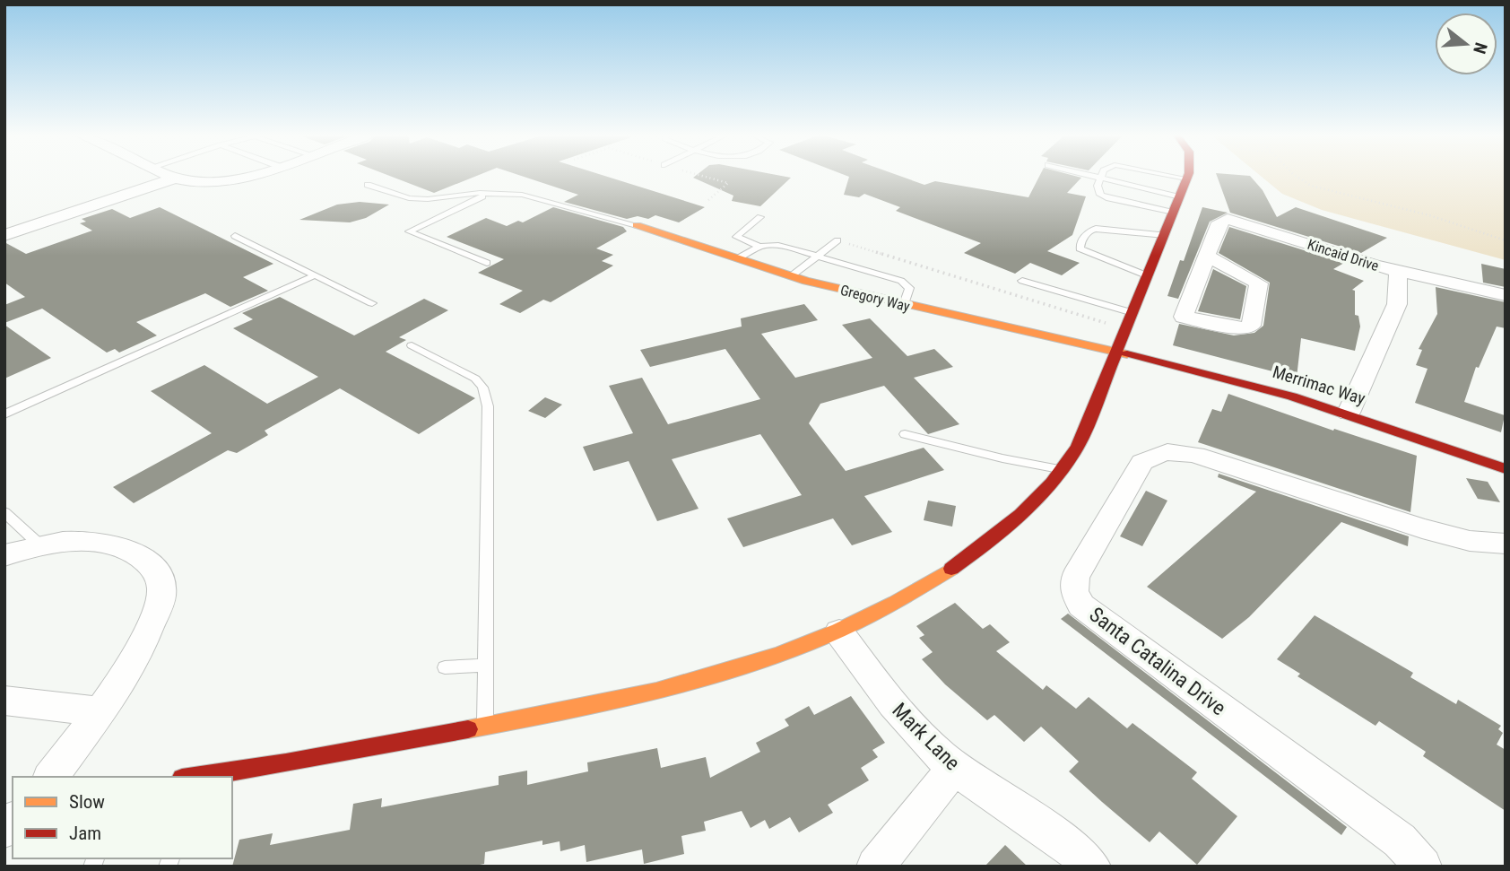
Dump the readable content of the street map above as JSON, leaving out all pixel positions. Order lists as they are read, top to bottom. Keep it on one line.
{"streets":{"street":["Kincaid Drive","Gregory Way","Merrimac Way","Santa Catalina Drive","Mark Lane"]},"crossings":[["Gregory Way","Merrimac Way"]],"legend":["Slow","Jam"],"north":"right"}
